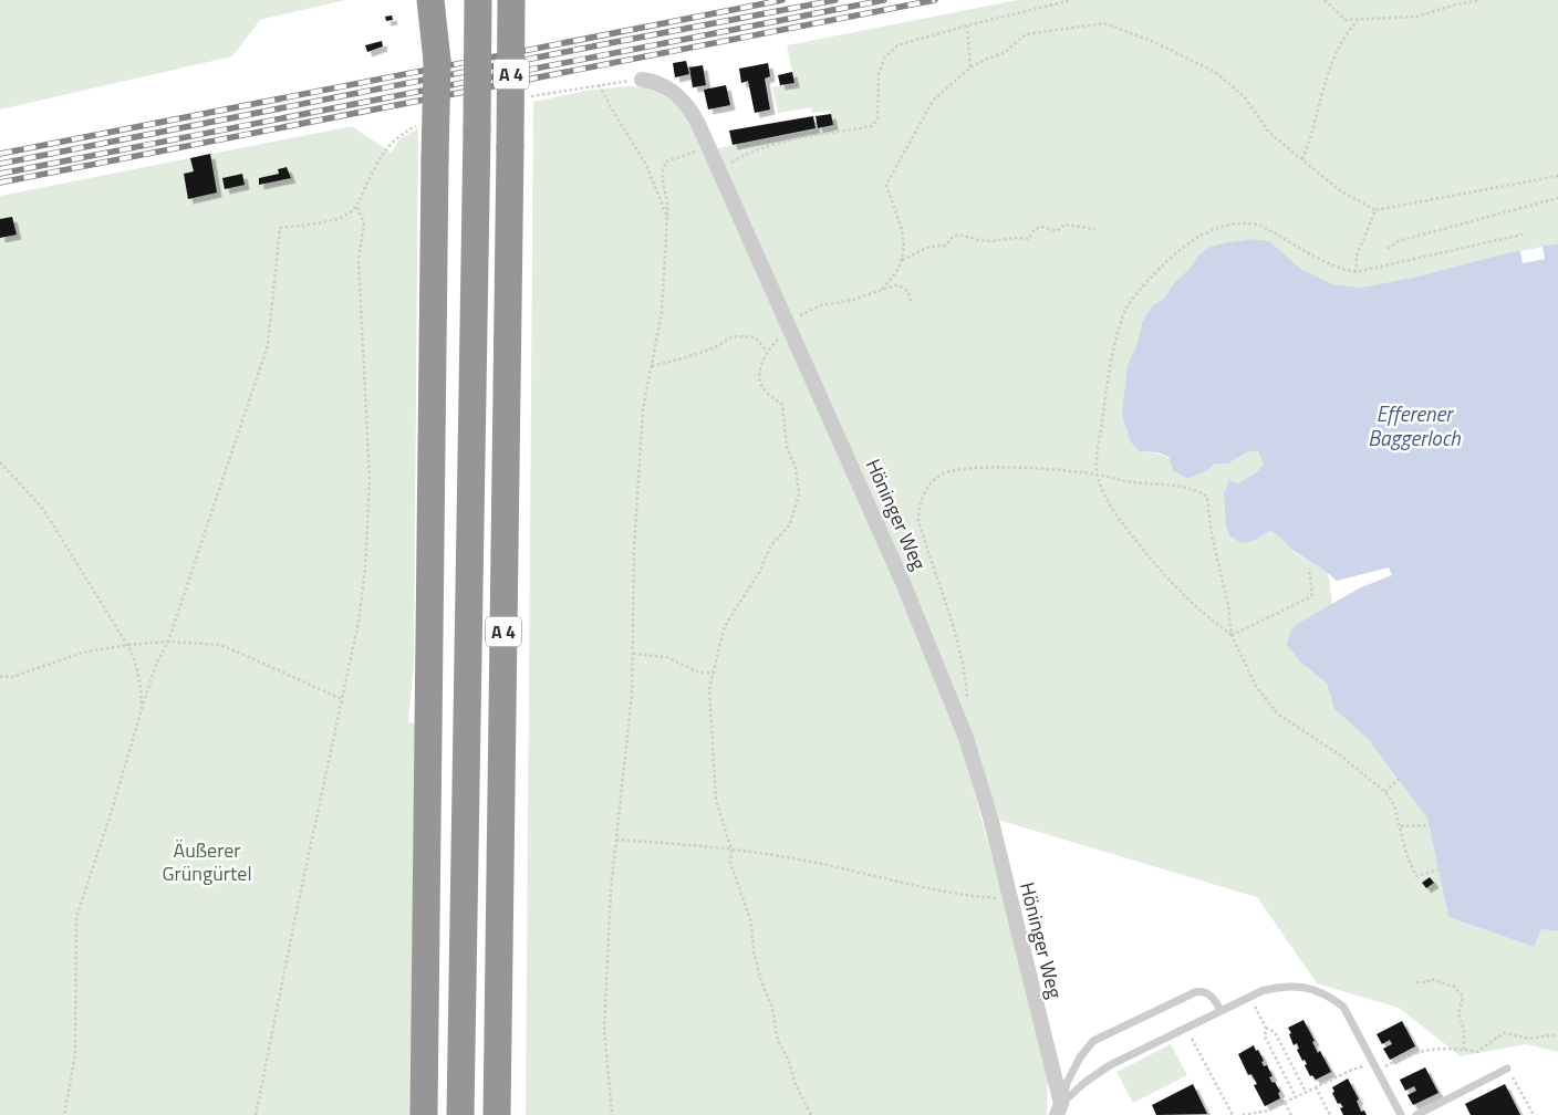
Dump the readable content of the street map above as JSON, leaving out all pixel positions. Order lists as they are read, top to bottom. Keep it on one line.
{"streets":{"highway":["A 4"],"street":["Höninger Weg"]},"water":["Efferener Baggerloch"],"parks":["Äußerer Grüngürtel"]}
